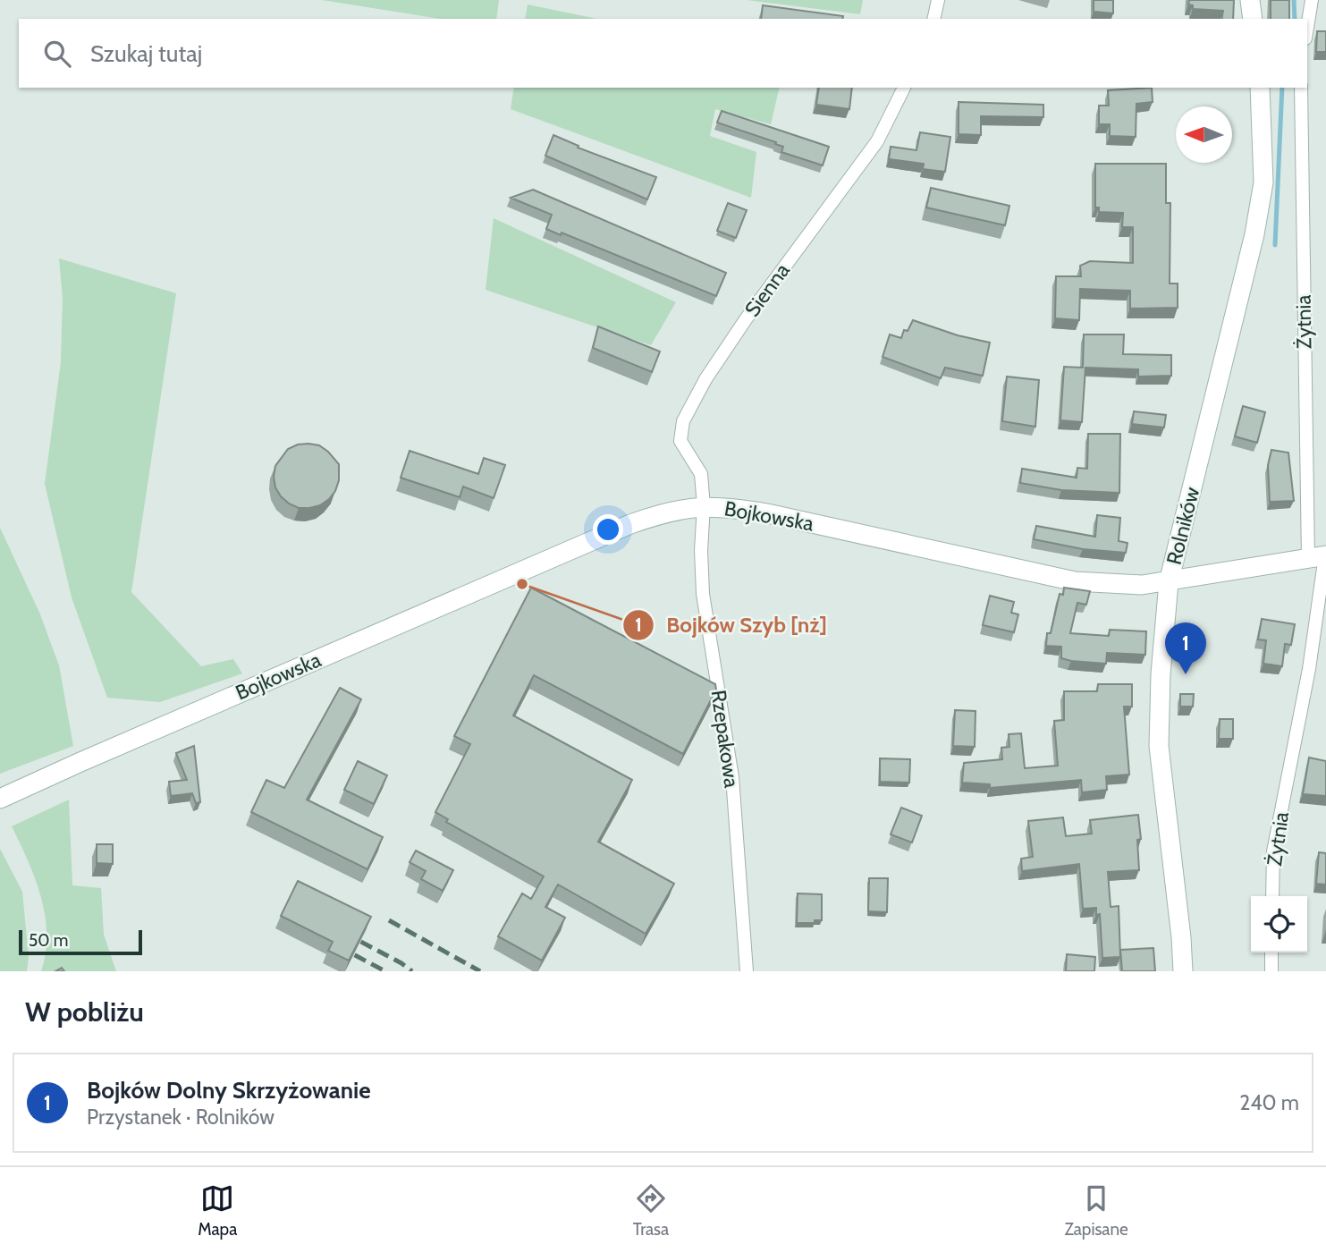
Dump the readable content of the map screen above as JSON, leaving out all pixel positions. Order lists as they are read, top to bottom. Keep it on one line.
{"streets":{"street":["Sienna","Żytnia","Bojkowska","Rolników","Rzepakowa"]},"crossings":[["Sienna","Bojkowska"],["Sienna","Rzepakowa"],["Żytnia","Bojkowska"],["Bojkowska","Rolników"],["Bojkowska","Rzepakowa"]],"places":["Bojków Szyb [nż]"],"scale_bar":"50 m","north":"left","page":{"search":"Szukaj tutaj","pins":"1","scale":"50 m","heading":"W pobliżu","list":[{"mark":"1","name":"Bojków Dolny Skrzyżowanie","note":"Przystanek · Rolników","value":"240 m"}],"nav":["Mapa","Trasa","Zapisane"]}}
